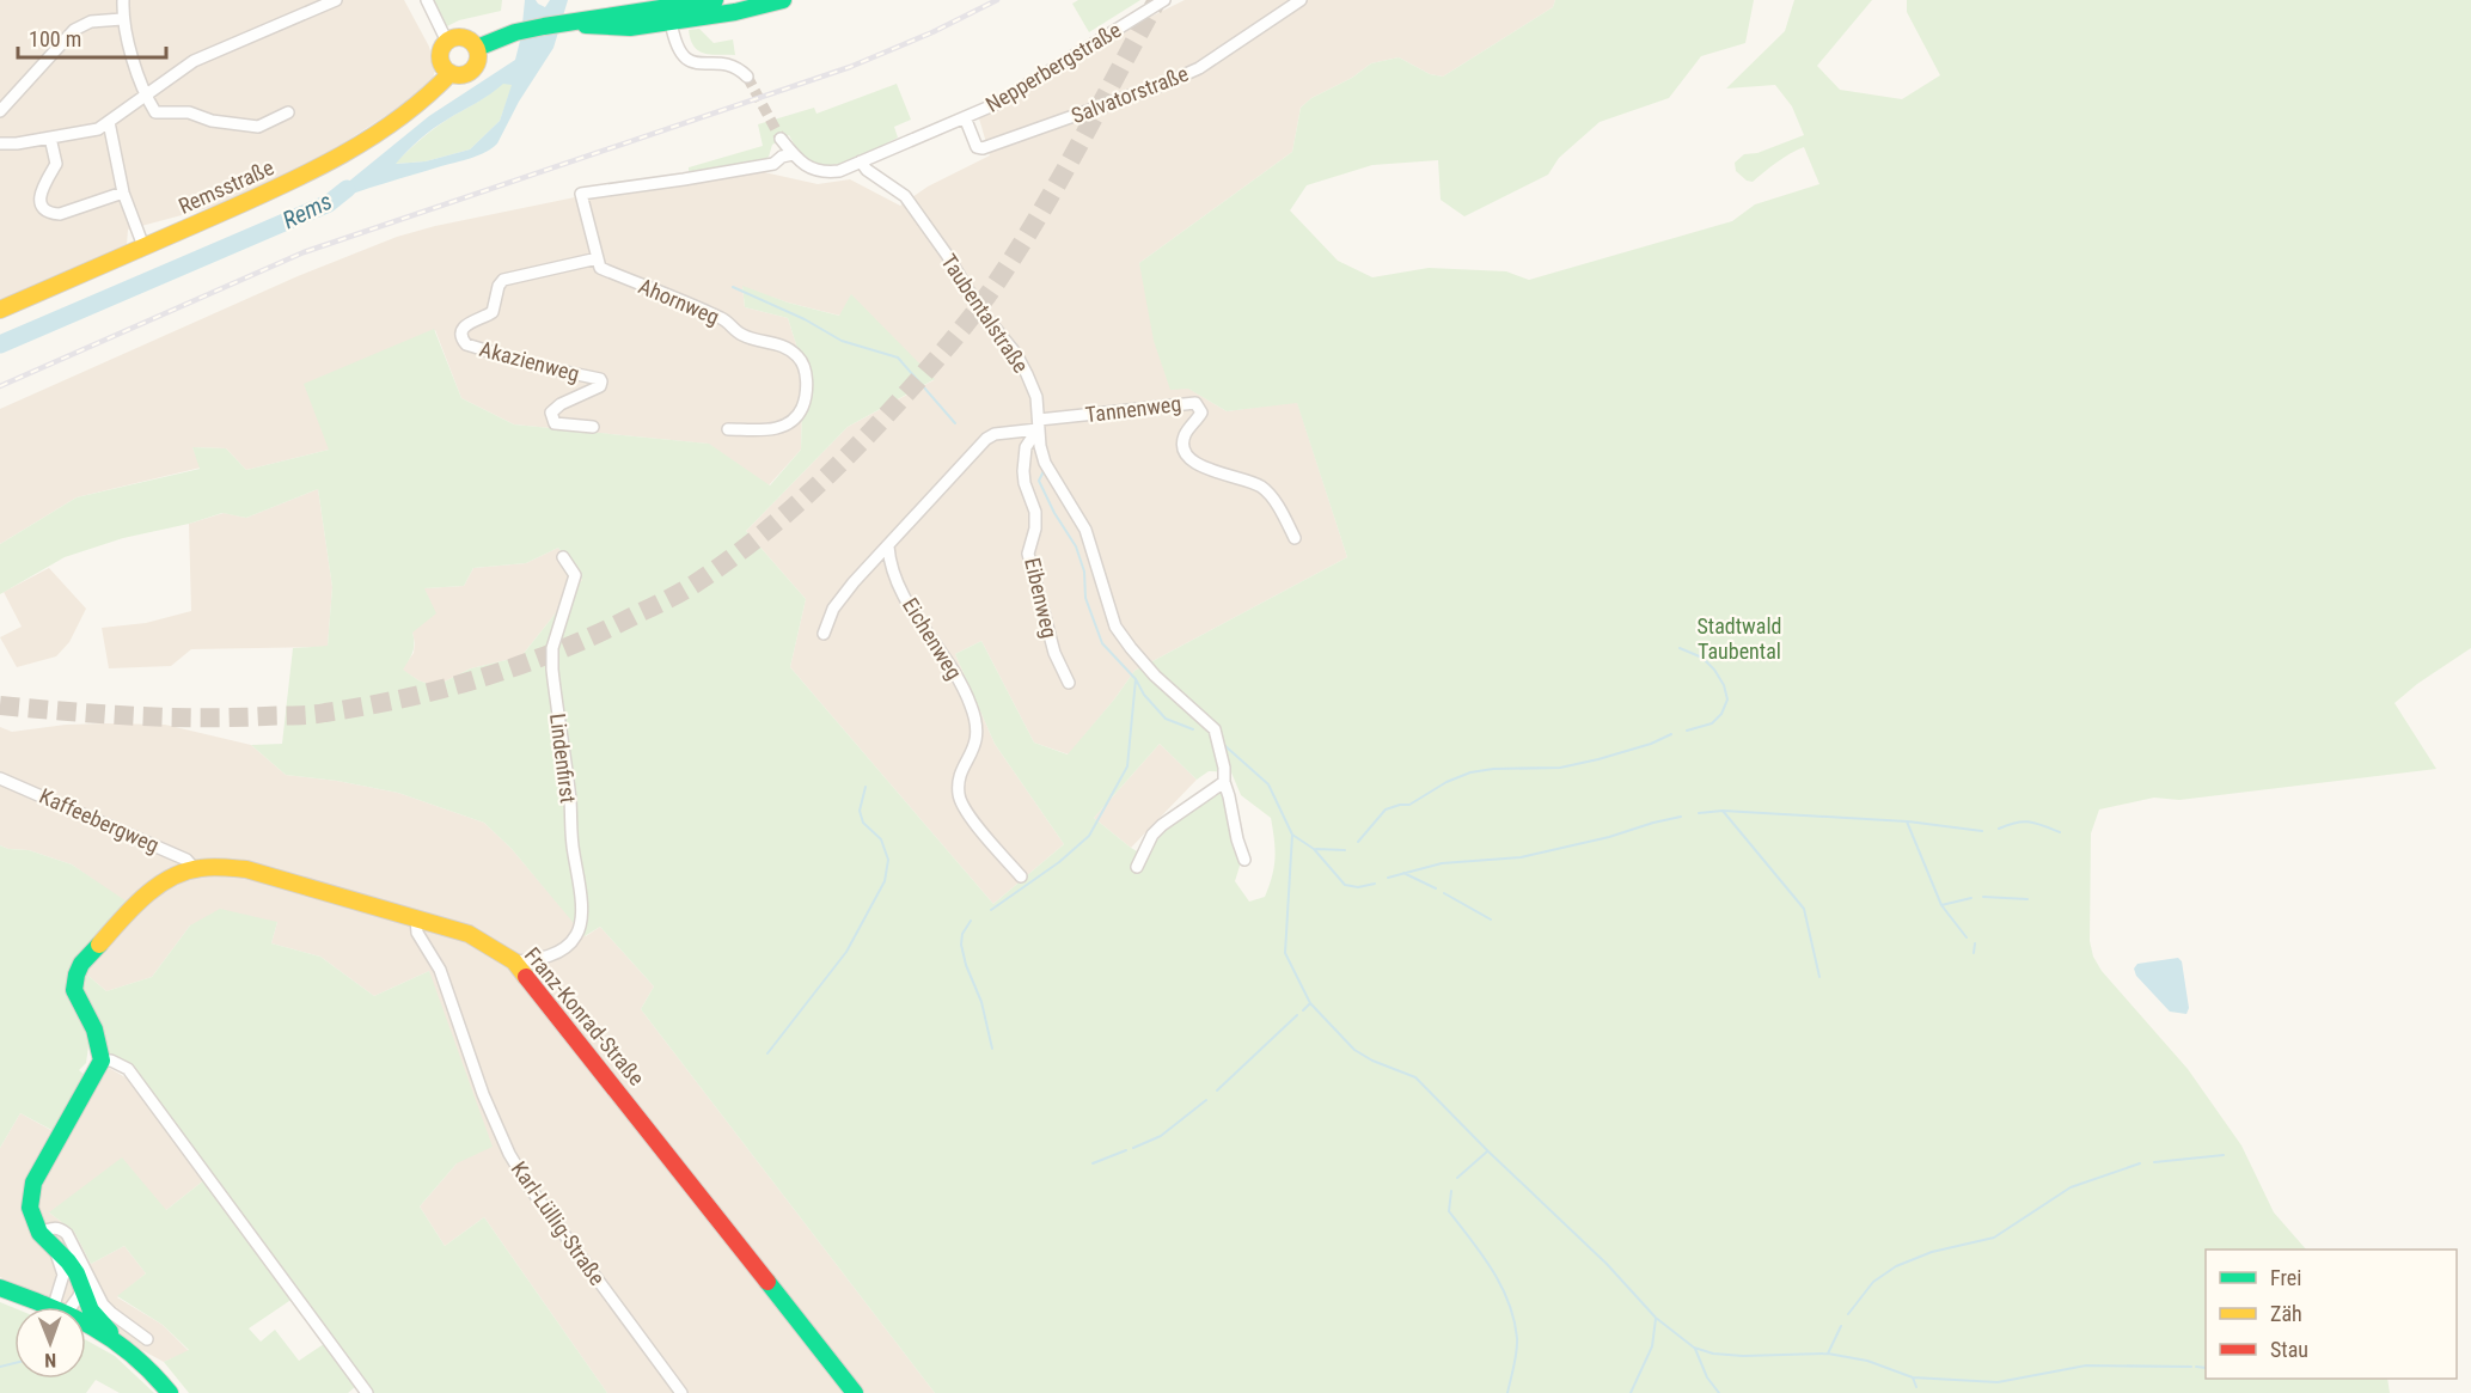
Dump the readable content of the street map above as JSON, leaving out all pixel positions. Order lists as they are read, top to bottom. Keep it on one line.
{"streets":{"street":["Nepperbergstraße","Salvatorstraße","Remsstraße","Ahornweg","Taubentalstraße","Akazienweg","Tannenweg","Eibenweg","Eichenweg","Lindenfirst","Kaffeebergweg","Franz-Konrad-Straße","Karl-Lüllig-Straße"]},"crossings":[["Nepperbergstraße","Salvatorstraße"],["Nepperbergstraße","Taubentalstraße"],["Ahornweg","Akazienweg"],["Taubentalstraße","Tannenweg"],["Taubentalstraße","Eibenweg"],["Tannenweg","Eibenweg"],["Lindenfirst","Franz-Konrad-Straße"],["Kaffeebergweg","Franz-Konrad-Straße"],["Franz-Konrad-Straße","Karl-Lüllig-Straße"]],"water":["Rems"],"parks":["Stadtwald Taubental"],"legend":["Frei","Zäh","Stau"],"scale_bar":"100 m","north":"bottom"}
